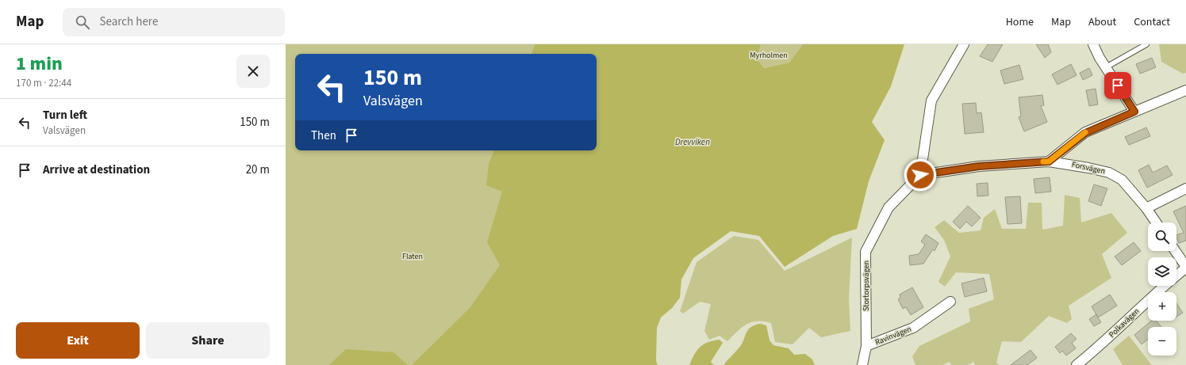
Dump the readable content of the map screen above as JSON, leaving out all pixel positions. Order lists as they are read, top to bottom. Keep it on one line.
{"streets":{"street":["Forsvägen","Stortorpsvägen","Polkavägen","Ravinvägen"]},"crossings":[["Forsvägen","Stortorpsvägen"],["Stortorpsvägen","Ravinvägen"]],"water":["Drevviken"],"parks":["Myrholmen","Flaten"],"page":{"header":"Map","search":"Search here","nav":["Home","Map","About","Contact"],"heading":["1 min","170 m · 22:44"],"turn":["150 m","Valsvägen"],"list":[{"name":"Turn left","note":"Valsvägen","value":"150 m"},{"name":"Arrive at destination","value":"20 m"}],"then":"Then","map_buttons":["+","−"],"buttons":["Exit","Share"]}}
